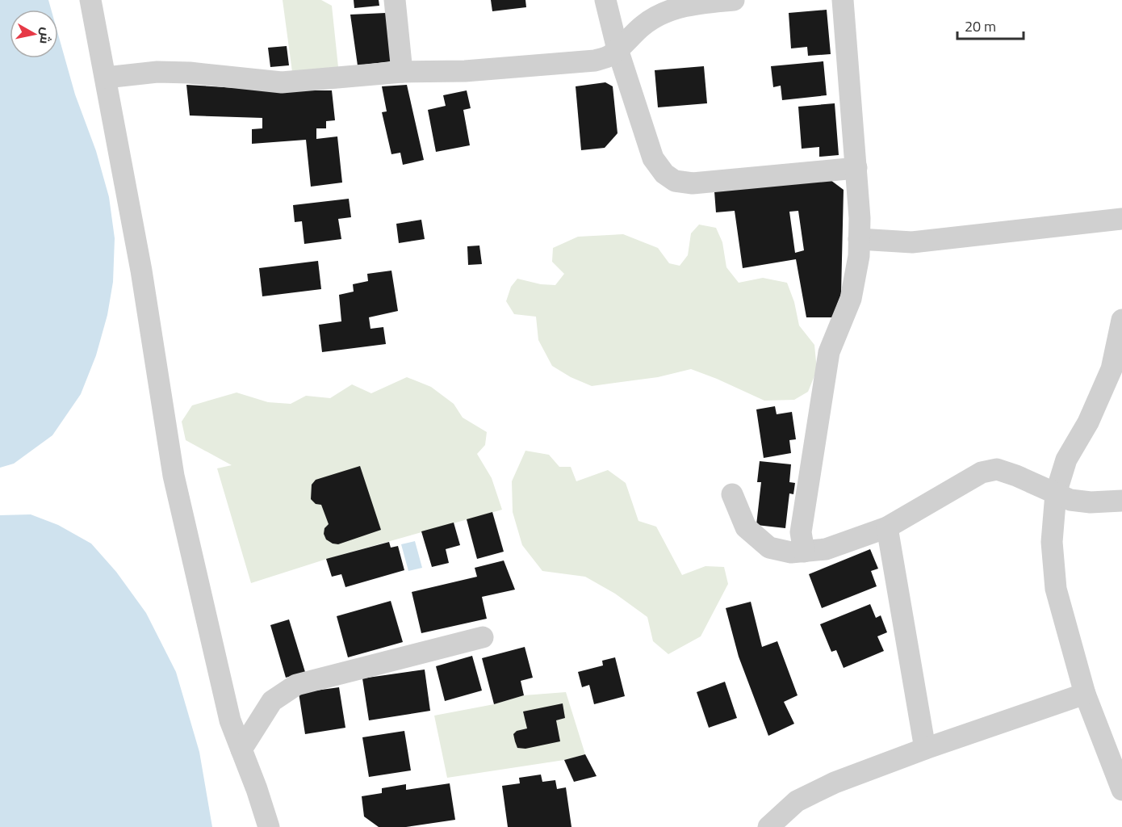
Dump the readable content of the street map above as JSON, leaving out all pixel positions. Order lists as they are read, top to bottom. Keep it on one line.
{"scale_bar":"20 m","north":"right"}
